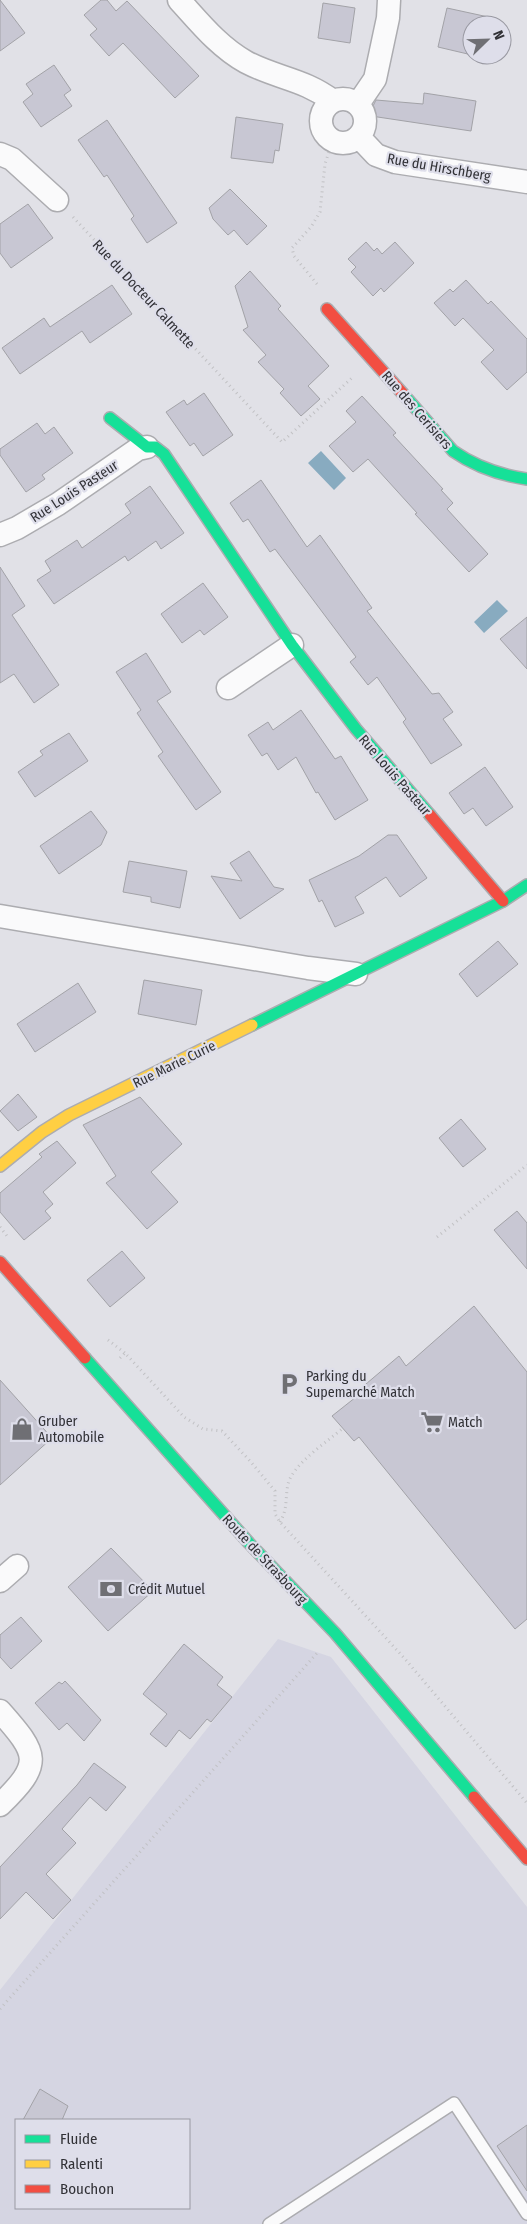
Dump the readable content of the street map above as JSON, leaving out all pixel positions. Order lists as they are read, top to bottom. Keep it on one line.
{"streets":{"street":["Rue du Hirschberg","Rue des Cerisiers","Rue Louis Pasteur","Rue Marie Curie","Route de Strasbourg"],"path":["Rue du Docteur Calmette"]},"crossings":[["Rue du Docteur Calmette","Rue des Cerisiers"],["Rue Louis Pasteur","Rue Marie Curie"]],"places":{"parking":["Parking du Supemarché Match"],"supermarket":["Match"],"shop":["Gruber Automobile"],"bank":["Crédit Mutuel"]},"legend":["Fluide","Ralenti","Bouchon"],"north":"top right"}
